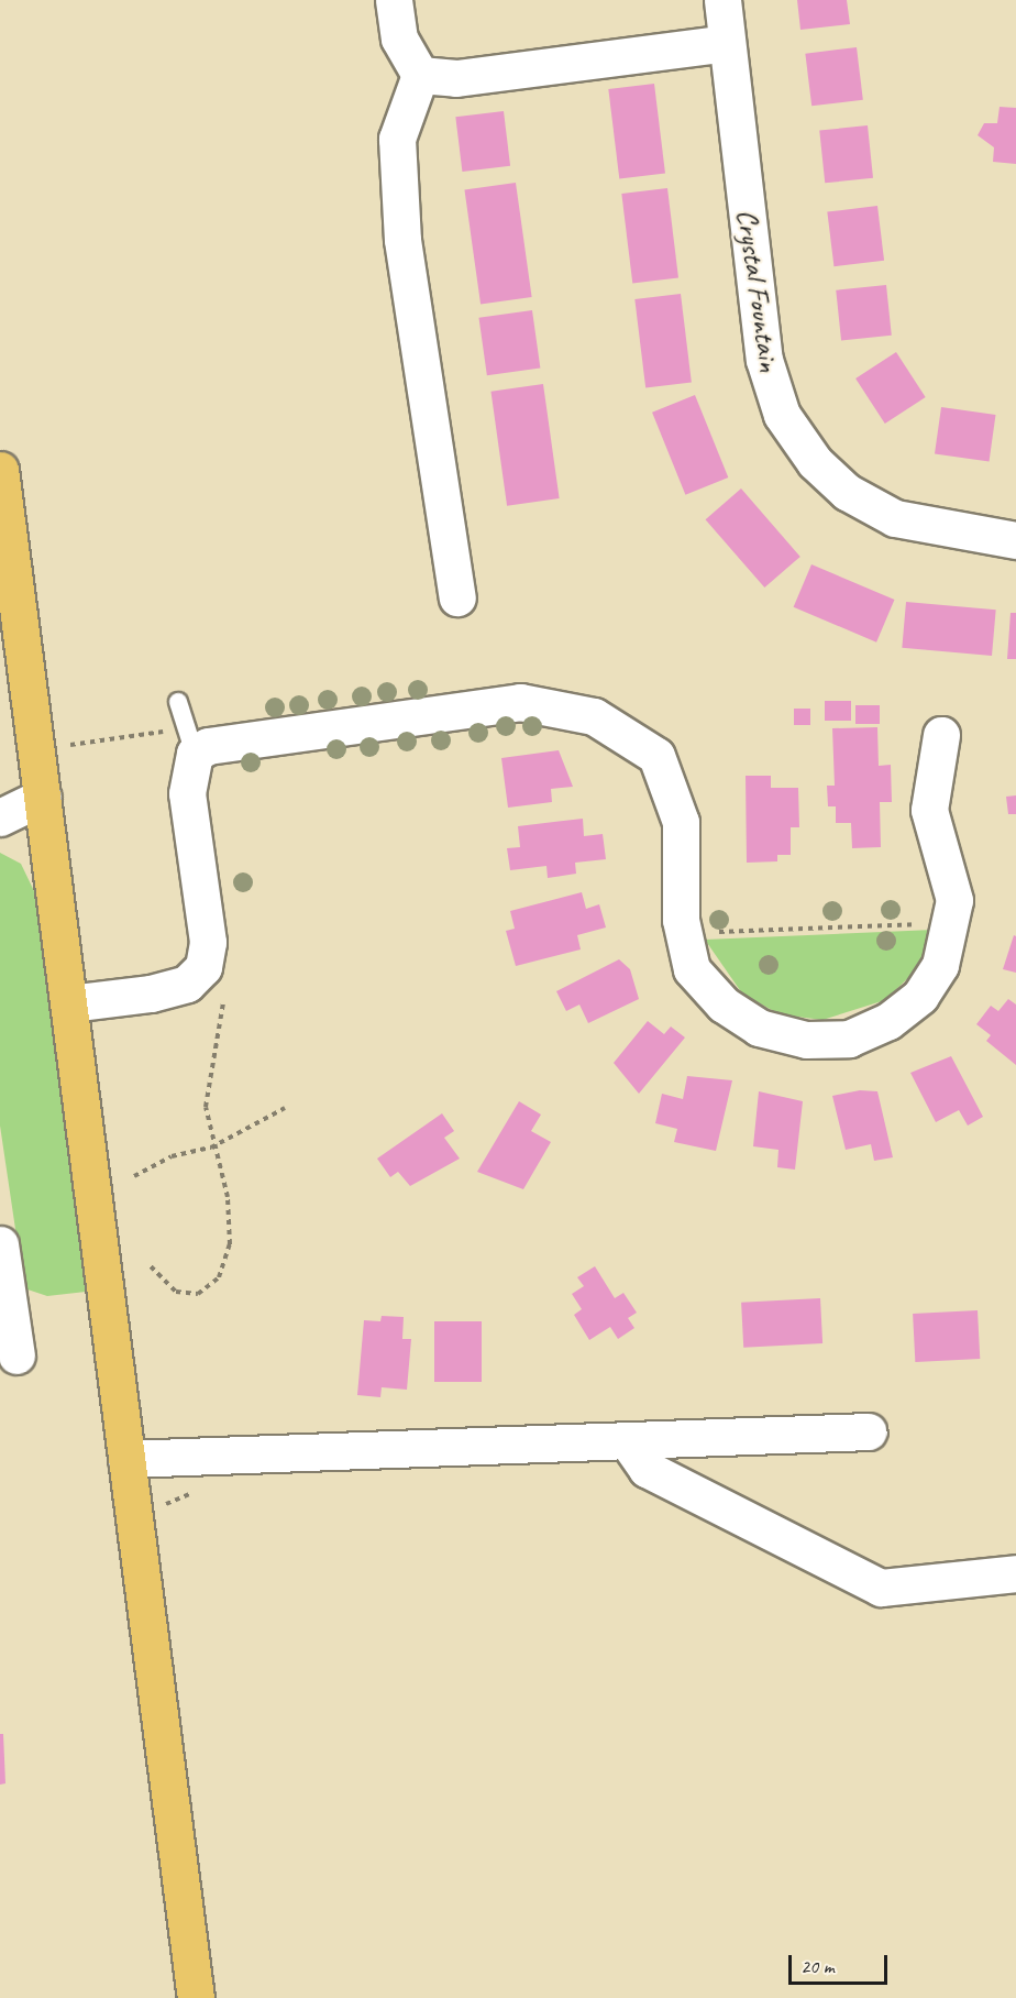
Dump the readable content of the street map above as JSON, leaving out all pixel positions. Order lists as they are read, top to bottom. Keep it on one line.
{"streets":{"street":["Crystal Fountain"]},"scale_bar":"20 m"}
